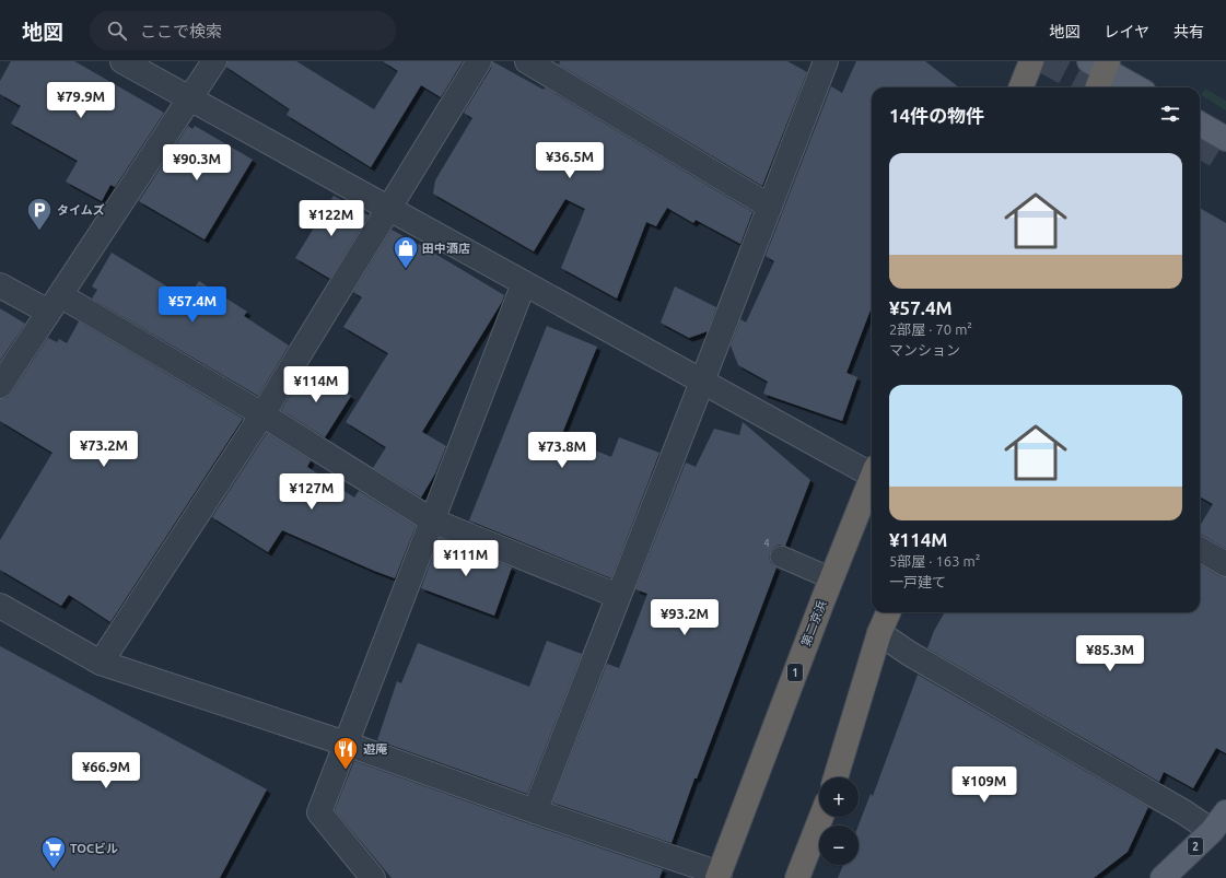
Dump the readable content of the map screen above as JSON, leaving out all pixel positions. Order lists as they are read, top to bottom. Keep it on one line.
{"streets":{"highway":["第二京浜","1"],"main road":["2"]},"places":{"parking":["タイムズ"],"shop":["田中酒店"],"restaurant":["遊庵"],"supermarket":["TOCビル"]},"house_numbers":["4"],"page":{"header":"地図","search":"ここで検索","nav":["地図","レイヤ","共有"],"price":["¥79.9M","¥36.5M","¥90.3M","¥122M","¥57.4M","¥114M","¥73.2M","¥73.8M","¥127M","¥111M","¥93.2M","¥85.3M","¥66.9M","¥109M"],"heading":"14件の物件","list":[{"name":"¥57.4M","note":"2部屋 · 70 m² · マンション"},{"name":"¥114M","note":"5部屋 · 163 m² · 一戸建て"}],"map_buttons":["+","−"]}}
